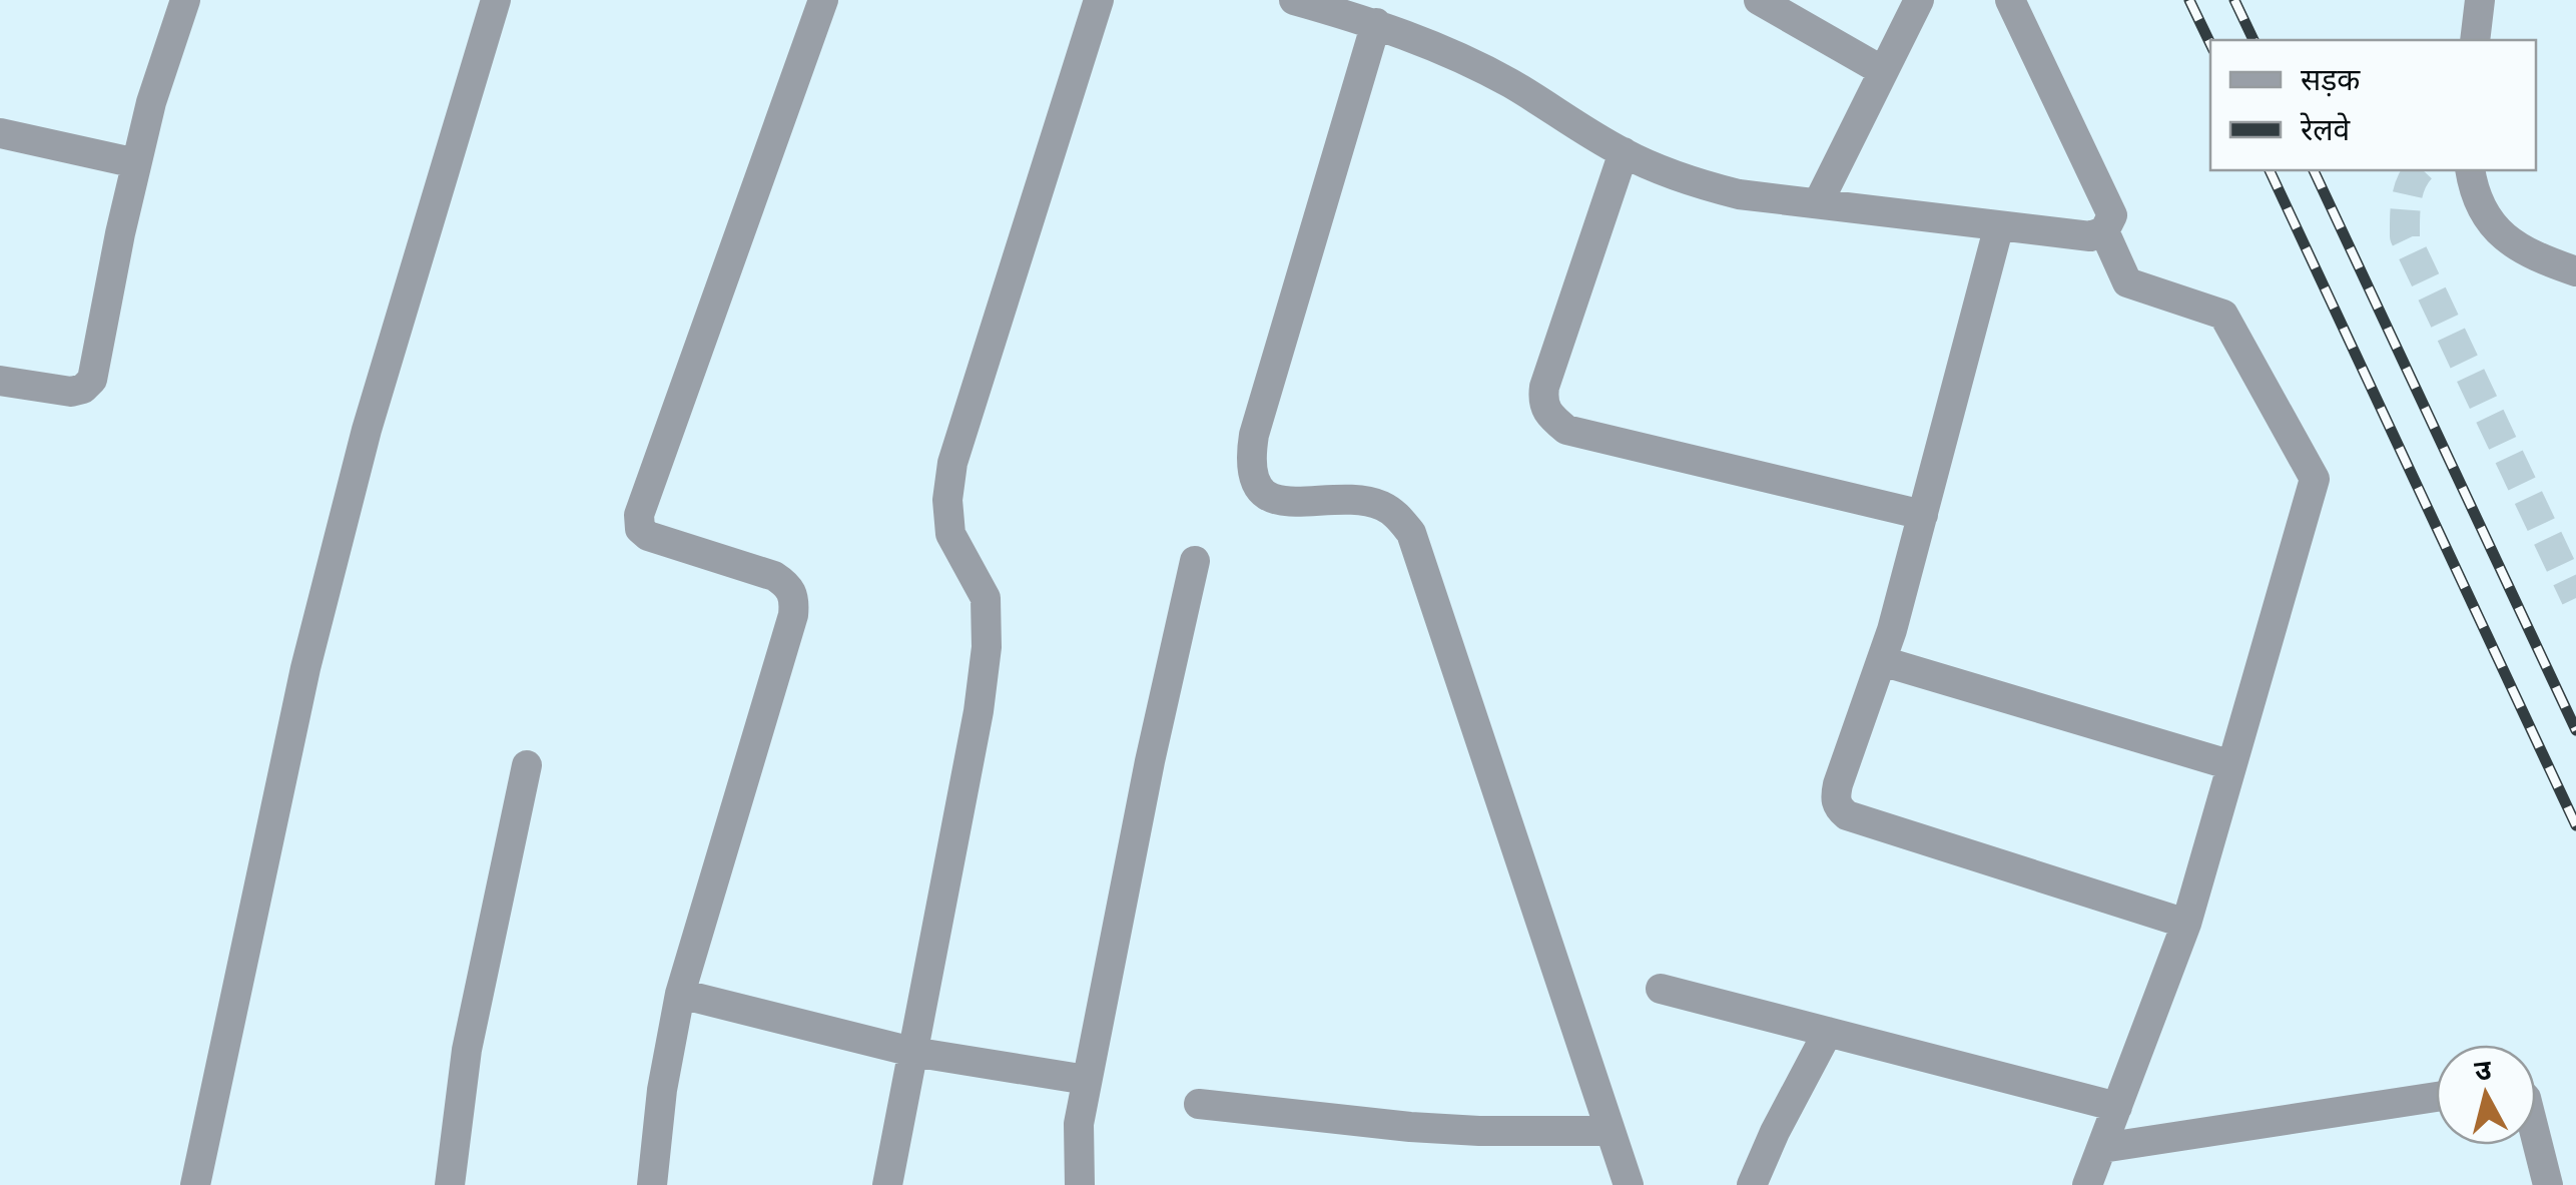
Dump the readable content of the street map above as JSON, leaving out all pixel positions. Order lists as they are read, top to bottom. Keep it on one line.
{"legend":["सड़क","रेलवे"],"north":"top"}
